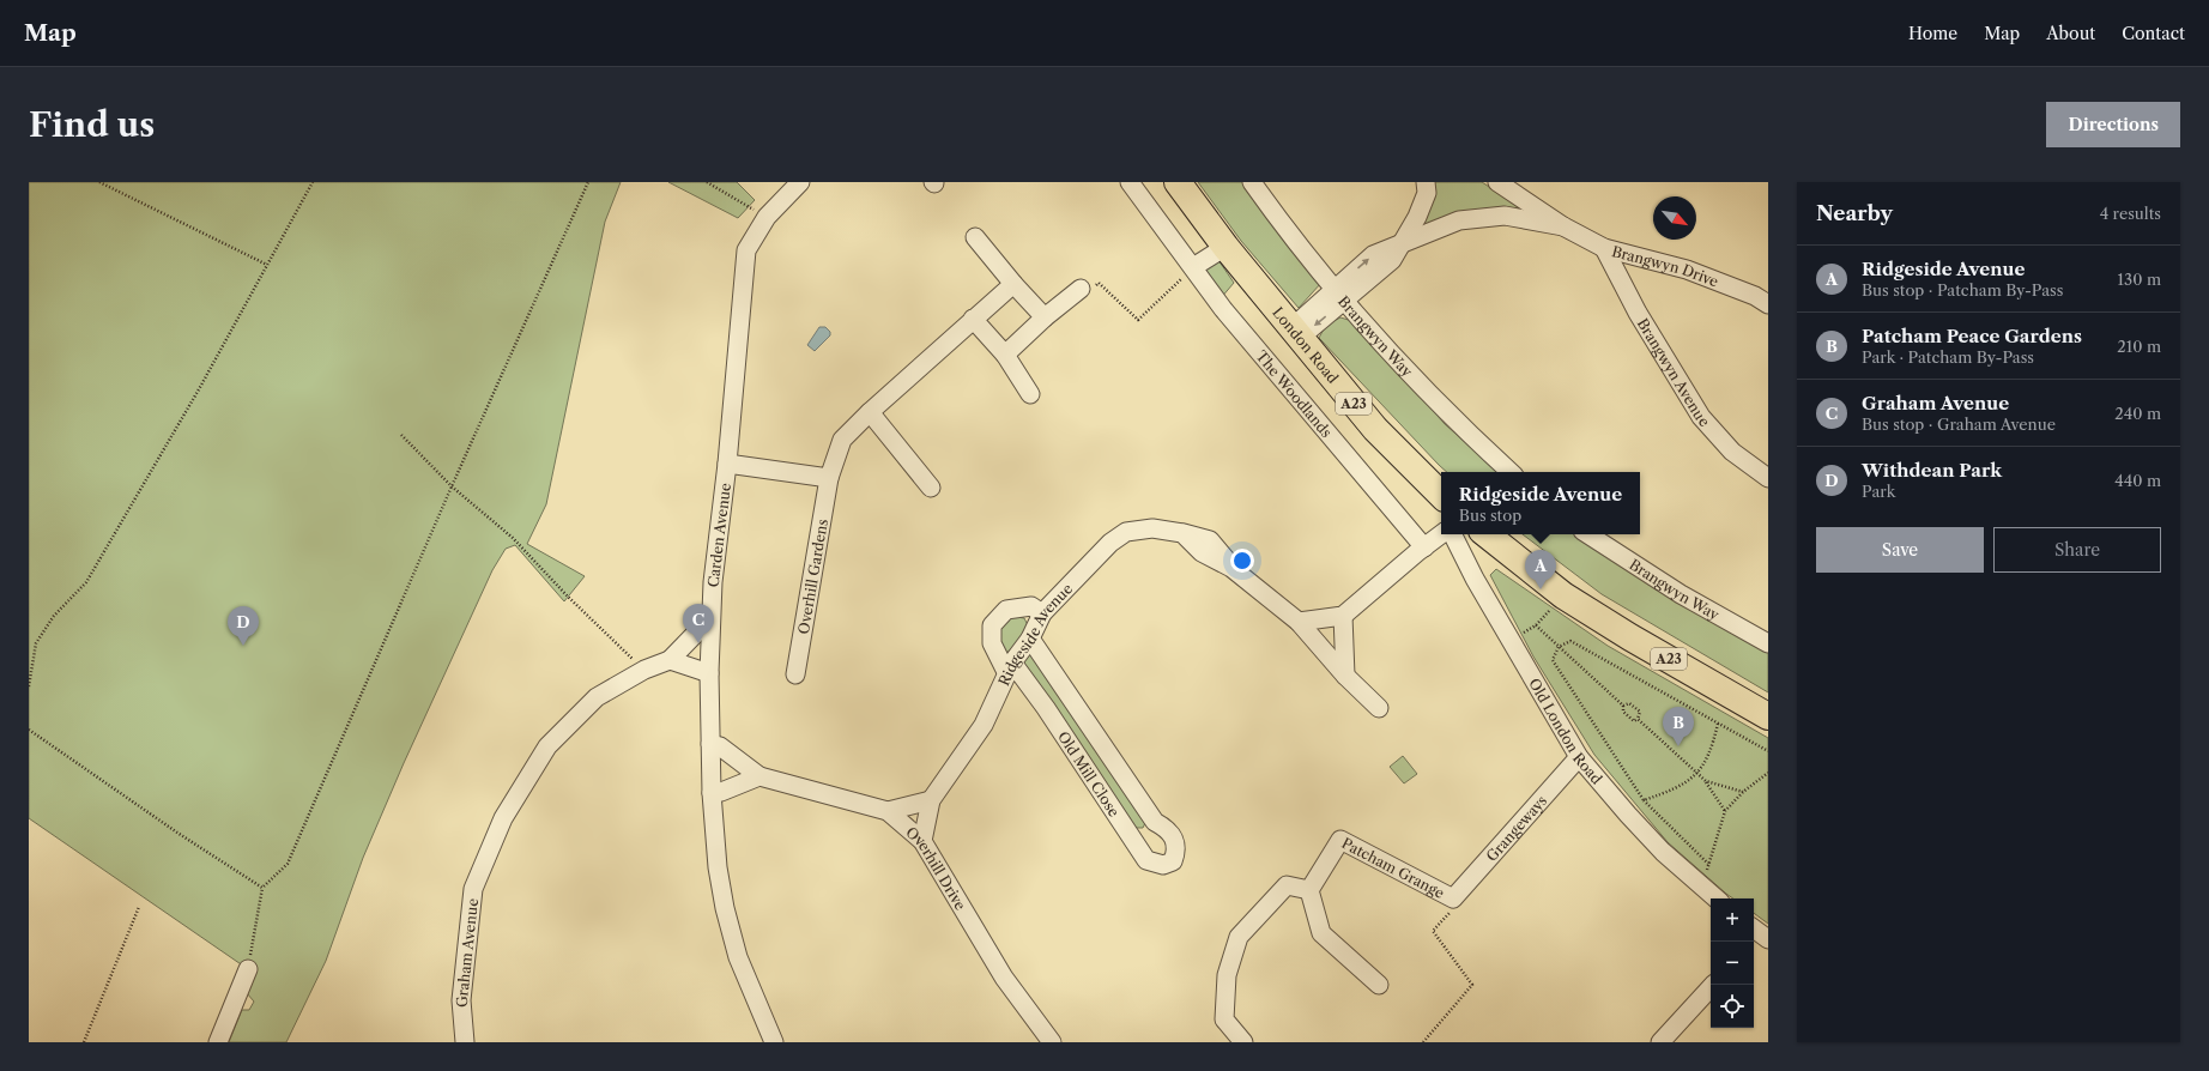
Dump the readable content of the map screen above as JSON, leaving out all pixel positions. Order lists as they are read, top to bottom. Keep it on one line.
{"streets":{"highway":["London Road","A23"],"street":["Brangwyn Drive","Brangwyn Way","Brangwyn Avenue","The Woodlands","Carden Avenue","Overhill Gardens","Ridgeside Avenue","Old London Road","Old Mill Close","Grangeways","Overhill Drive","Patcham Grange","Graham Avenue"]},"crossings":[["Brangwyn Drive","Brangwyn Way"],["Brangwyn Drive","London Road"],["Brangwyn Drive","Brangwyn Avenue"],["Carden Avenue","Overhill Drive"],["Carden Avenue","Graham Avenue"],["Ridgeside Avenue","Old Mill Close"],["Ridgeside Avenue","Overhill Drive"],["Old London Road","Grangeways"],["Grangeways","Patcham Grange"]],"north":"bottom right","page":{"header":"Map","nav":["Home","Map","About","Contact"],"buttons":["Directions",["Save","Share"]],"title":"Find us","heading":["Nearby","4 results"],"list":[{"mark":"A","name":"Ridgeside Avenue","note":"Bus stop · Patcham By-Pass","value":"130 m"},{"mark":"B","name":"Patcham Peace Gardens","note":"Park · Patcham By-Pass","value":"210 m"},{"mark":"C","name":"Graham Avenue","note":"Bus stop · Graham Avenue","value":"240 m"},{"mark":"D","name":"Withdean Park","note":"Park","value":"440 m"}],"popup":["Ridgeside Avenue","Bus stop"],"pins":["A","C","D","B"],"map_buttons":["+","−"]}}
